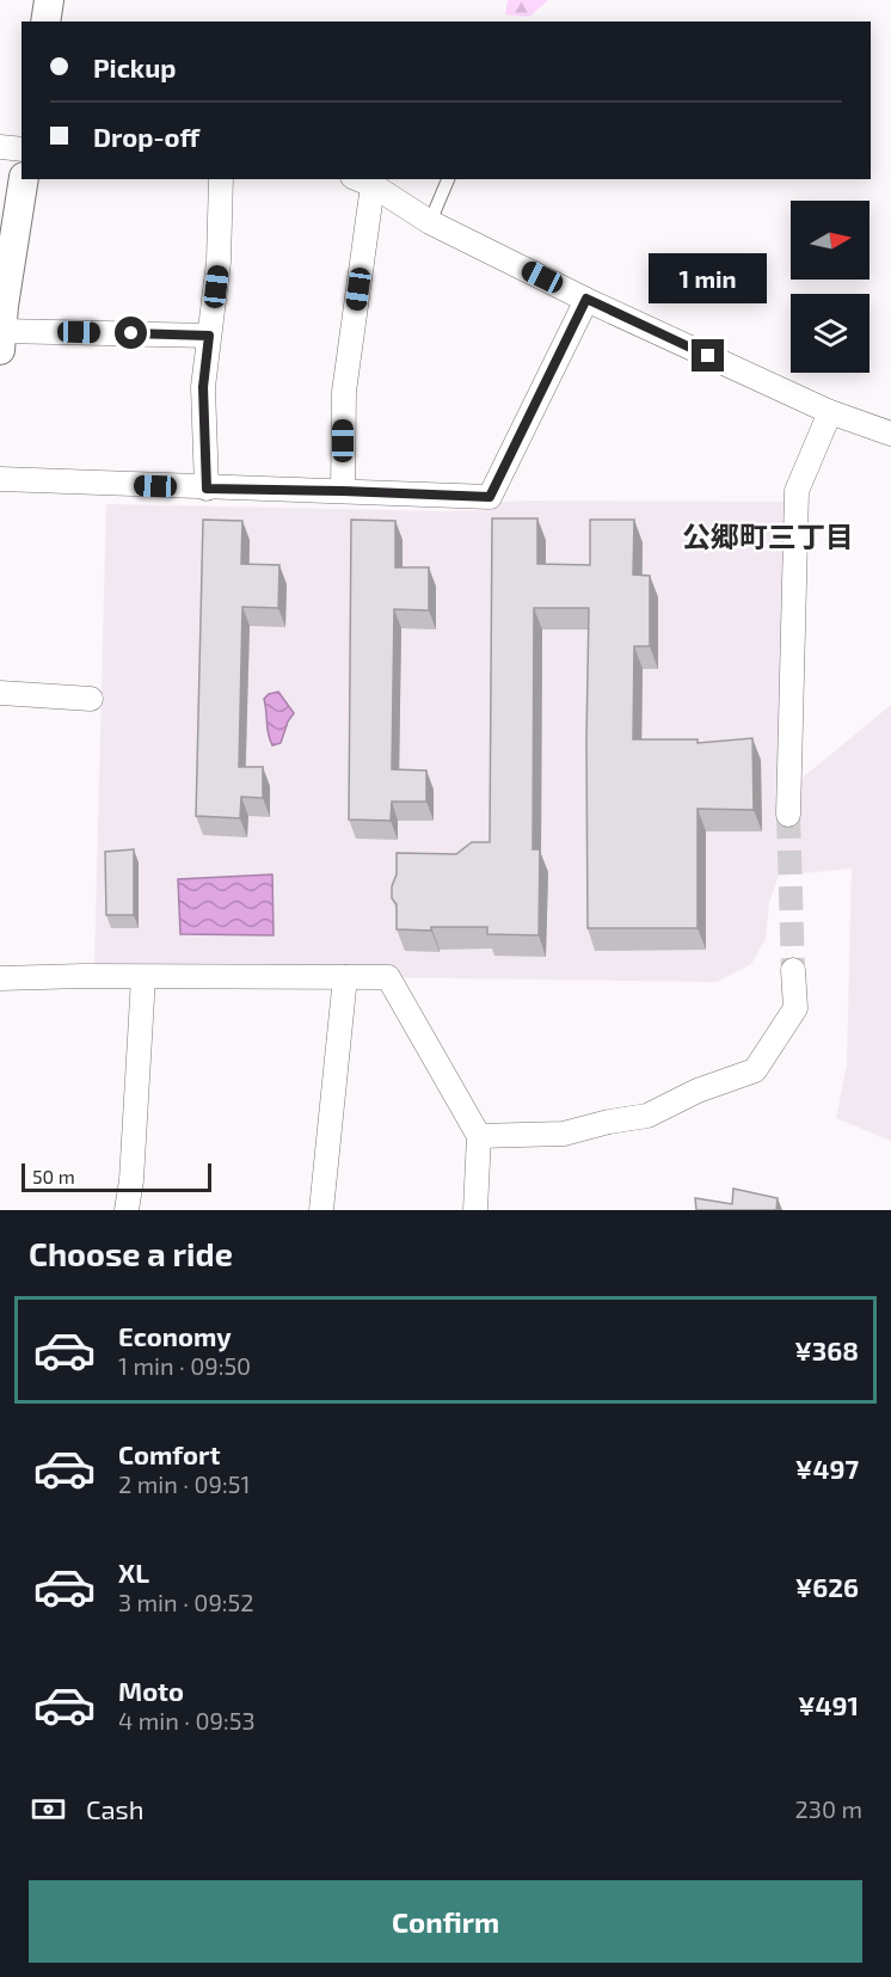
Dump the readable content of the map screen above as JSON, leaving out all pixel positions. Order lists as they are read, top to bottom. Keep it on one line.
{"districts":["公郷町三丁目"],"scale_bar":"50 m","north":"right","page":{"banner":["Pickup","Drop-off"],"bubble":"1 min","scale":"50 m","heading":"Choose a ride","list":[{"name":"Economy","note":"1 min · 09:50","value":"¥368"},{"name":"Comfort","note":"2 min · 09:51","value":"¥497"},{"name":"XL","note":"3 min · 09:52","value":"¥626"},{"name":"Moto","note":"4 min · 09:53","value":"¥491"}],"pay":["Cash","230 m"],"buttons":"Confirm"}}
